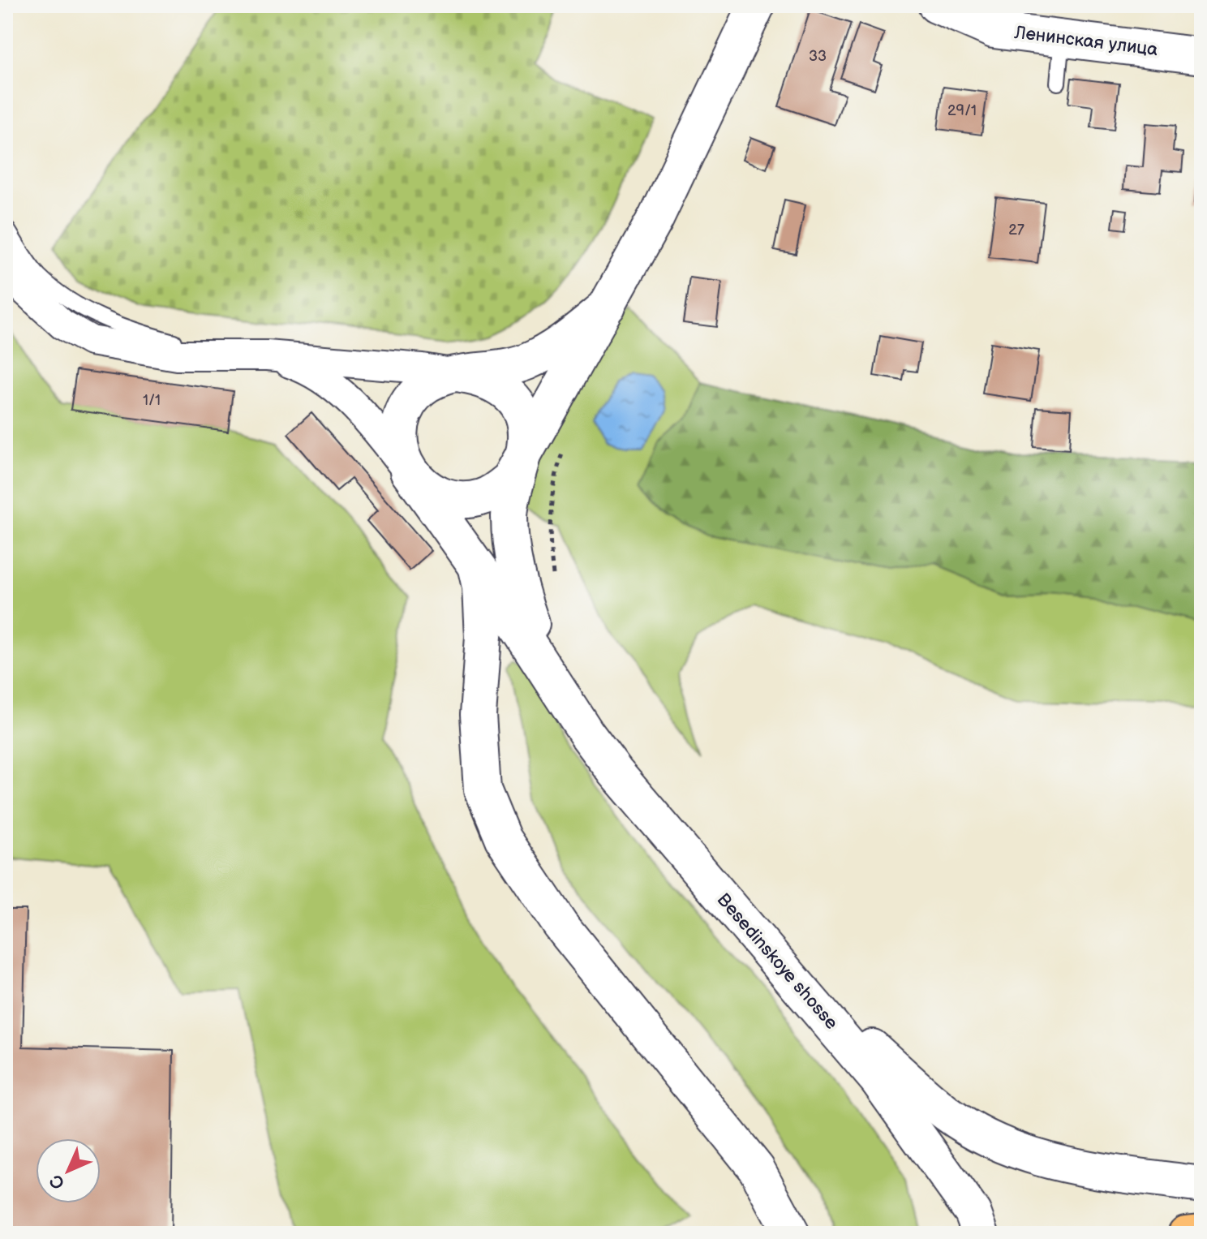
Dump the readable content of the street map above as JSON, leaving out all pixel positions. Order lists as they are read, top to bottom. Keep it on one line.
{"streets":{"street":["Ленинская улица","Besedinskoye shosse"]},"house_numbers":["33","29/1","27","1/1"],"north":"bottom left"}
